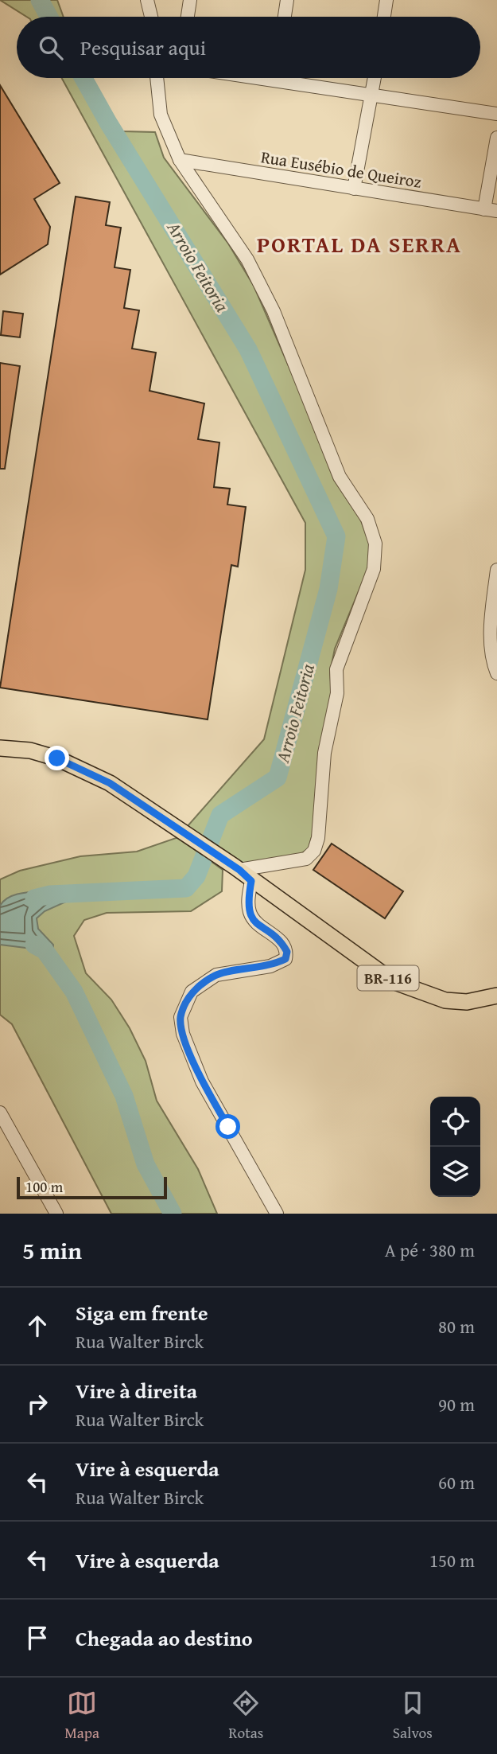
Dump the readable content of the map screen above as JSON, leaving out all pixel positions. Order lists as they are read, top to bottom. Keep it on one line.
{"streets":{"main road":["BR-116"],"street":["Rua Eusébio de Queiroz"]},"districts":["PORTAL DA SERRA"],"water":["Arroio Feitoria"],"scale_bar":"100 m","page":{"search":"Pesquisar aqui","scale":"100 m","heading":["5 min","A pé · 380 m"],"list":[["Siga em frente","Rua Walter Birck","80 m"],["Vire à direita","Rua Walter Birck","90 m"],["Vire à esquerda","Rua Walter Birck","60 m"],["Vire à esquerda","150 m"],"Chegada ao destino"],"nav":["Mapa","Rotas","Salvos"]}}
